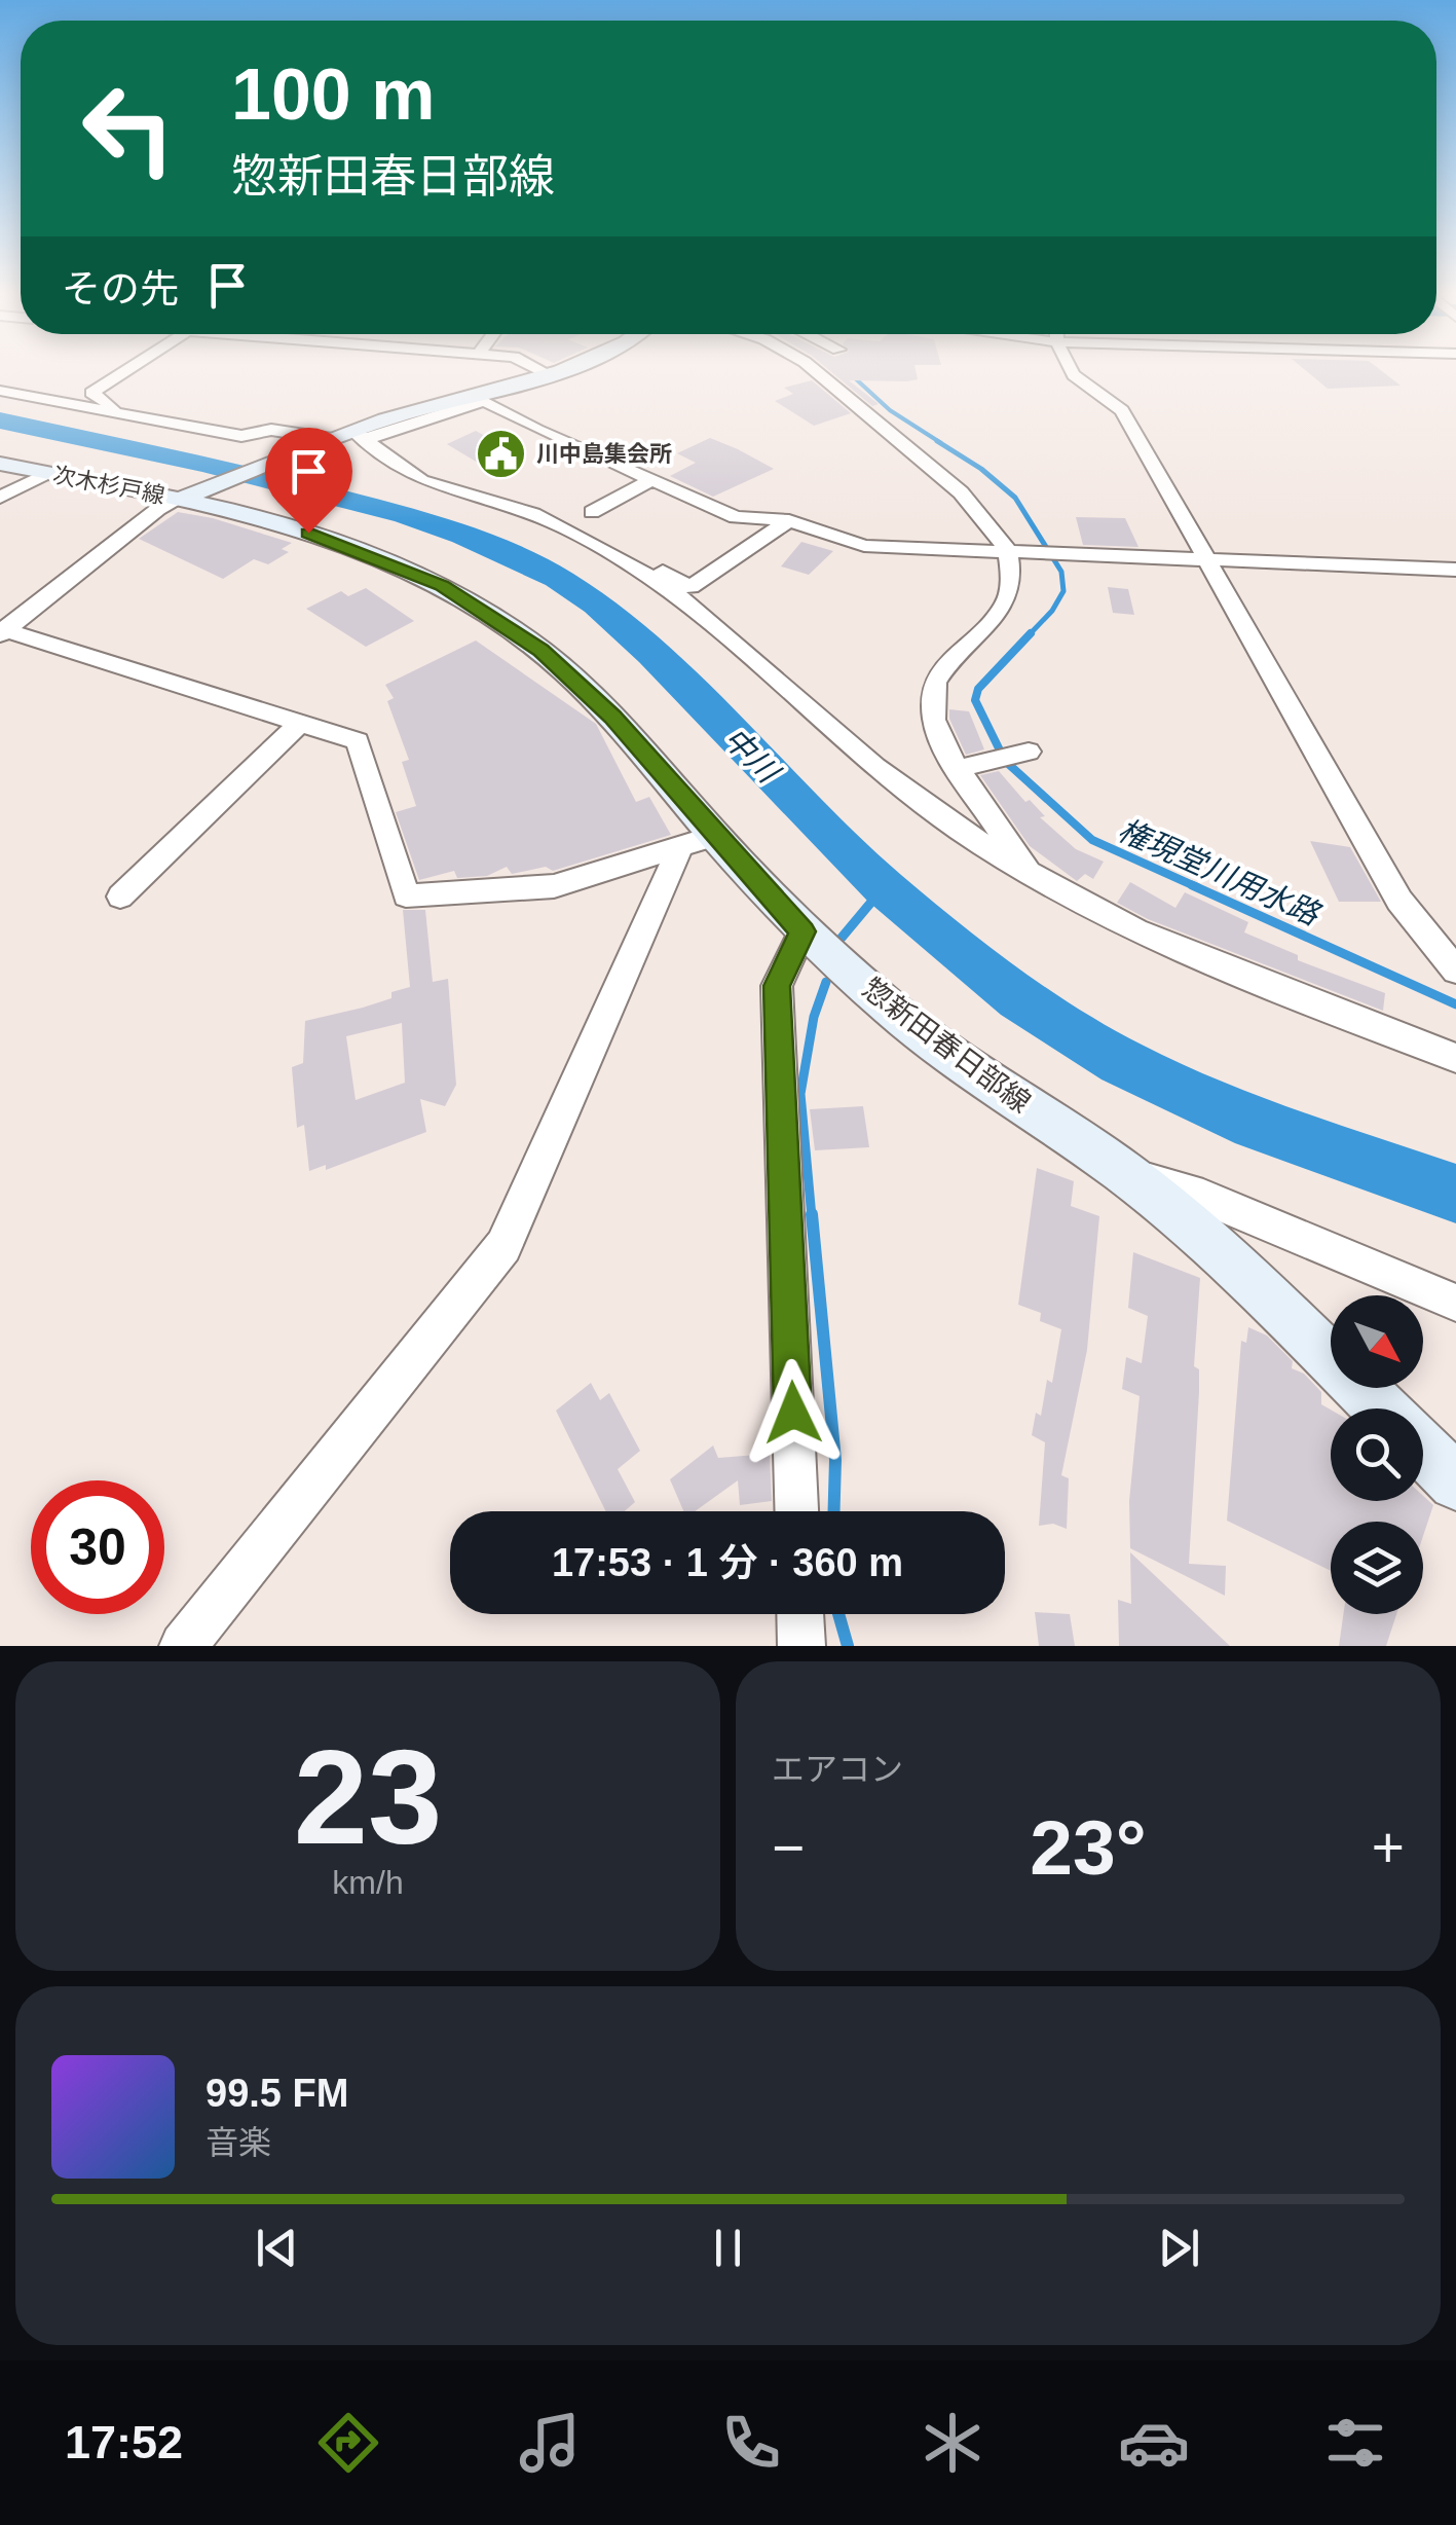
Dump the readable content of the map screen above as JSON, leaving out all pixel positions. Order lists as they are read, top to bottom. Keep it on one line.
{"streets":{"main road":["次木杉戸線","惣新田春日部線"]},"crossings":[["次木杉戸線","惣新田春日部線"]],"water":["中川","権現堂川用水路"],"places":{"public building":["川中島集会所"]},"north":"bottom right","page":{"turn":["100 m","惣新田春日部線"],"then":"その先","limit":"30","trip":"17:53 · 1 分 · 360 m","tile":[["23","km/h"],"エアコン"],"heat":["−","23°","+"],"song":["99.5 FM","音楽"],"tabs":"17:52"}}
